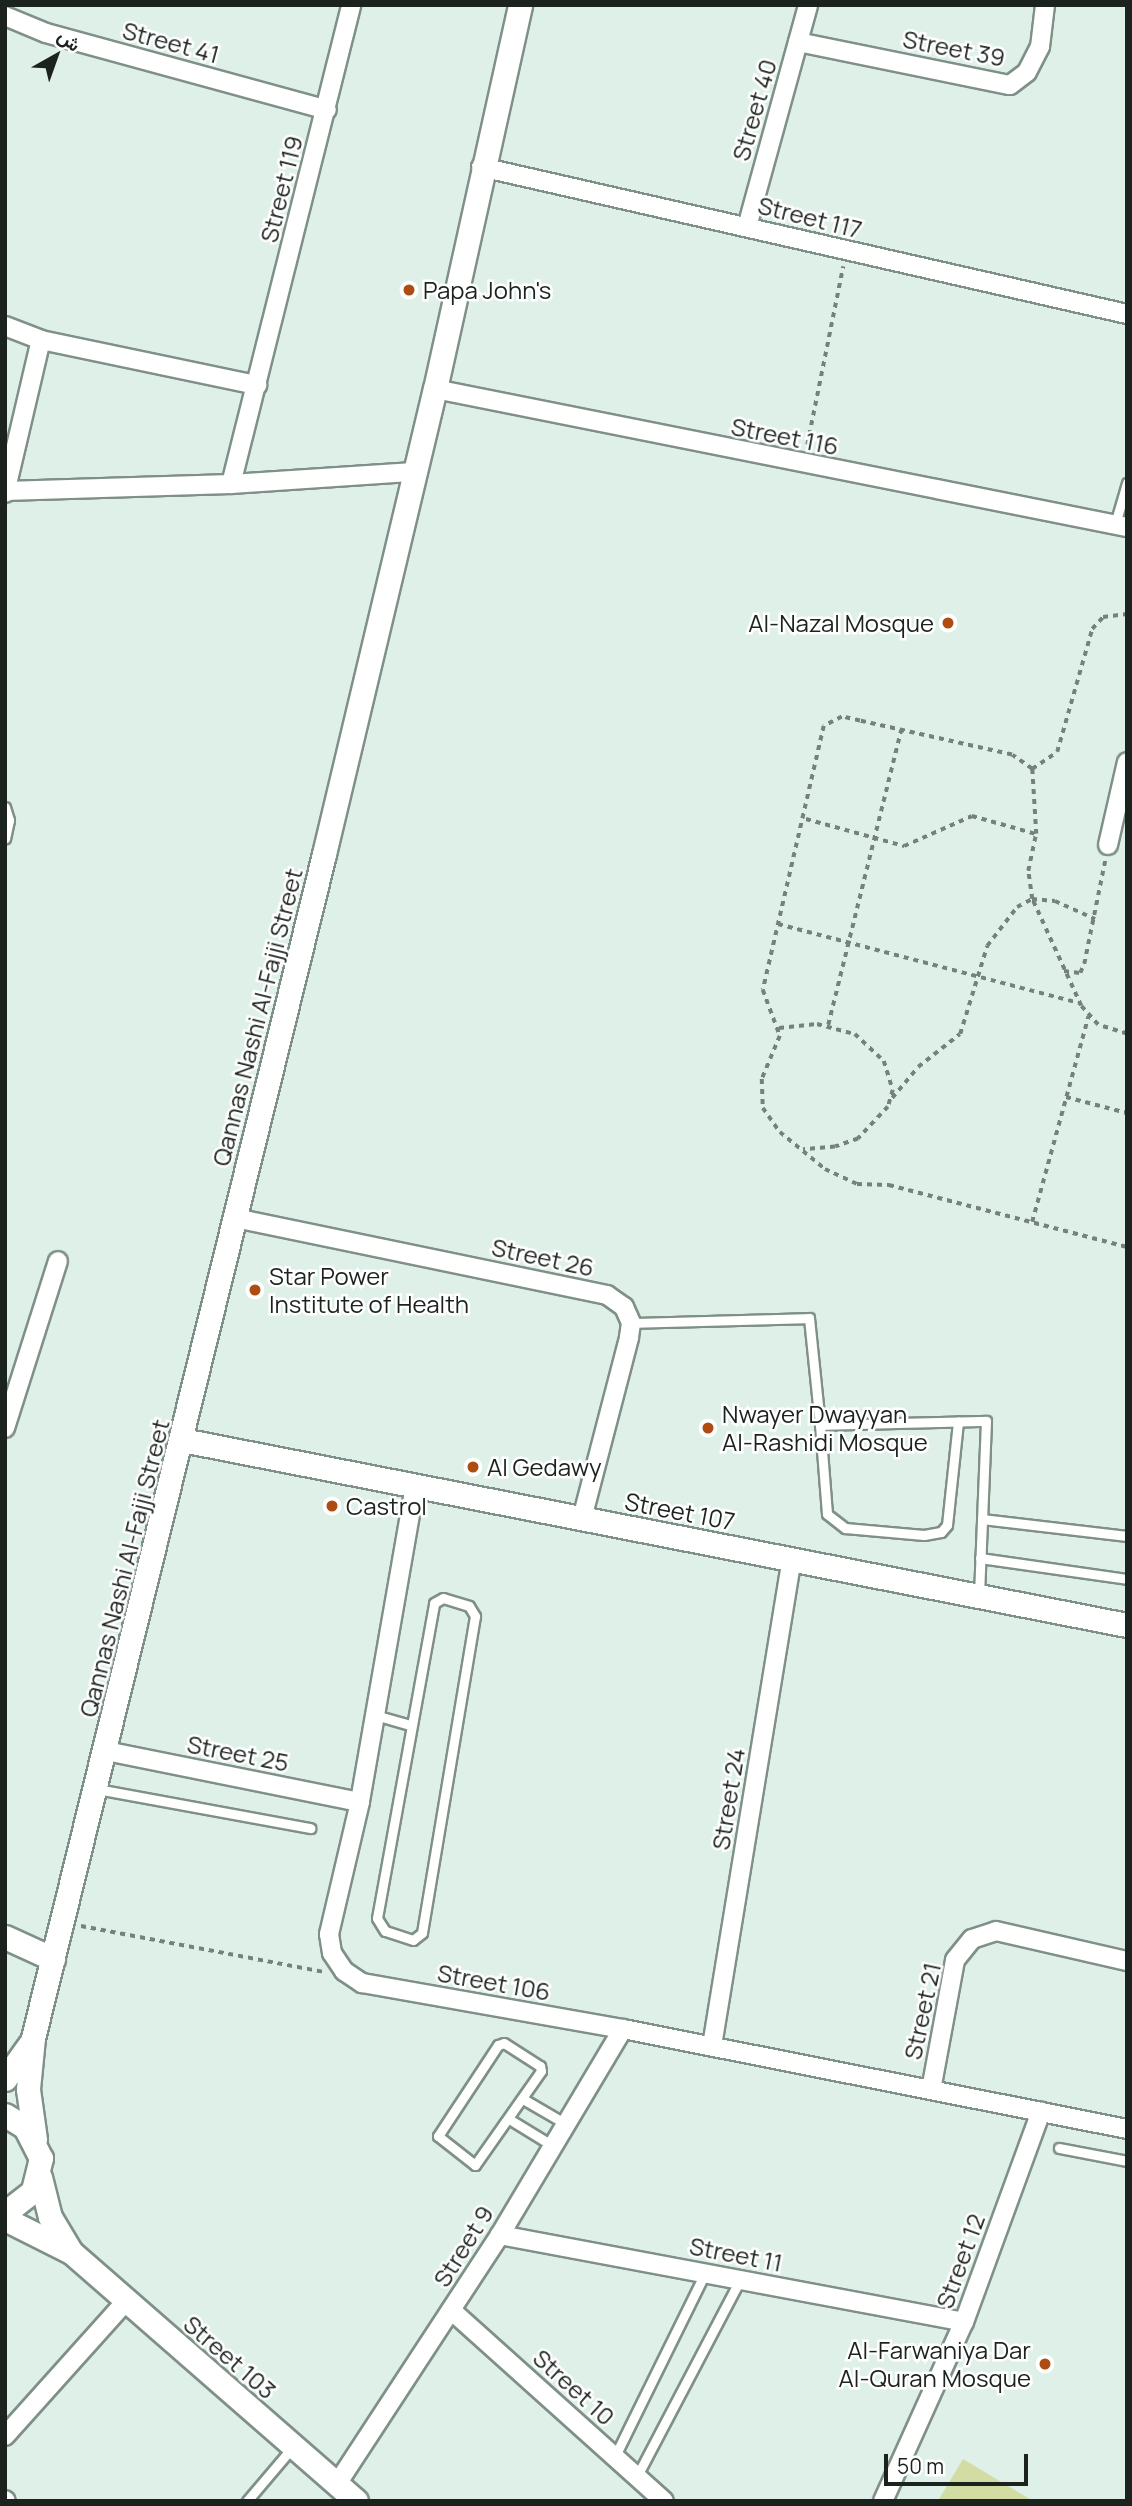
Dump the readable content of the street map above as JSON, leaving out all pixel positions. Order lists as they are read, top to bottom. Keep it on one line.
{"streets":{"street":["Street 41","Street 39","Street 40","Street 119","Street 117","Street 116","Qannas Nashi Al-Fajji Street","Street 26","Street 107","Street 25","Street 24","Street 106","Street 21","Street 9","Street 11","Street 12","Street 103","Street 10"]},"crossings":[["Street 41","Street 119"],["Street 39","Street 40"],["Street 40","Street 117"],["Street 117","Qannas Nashi Al-Fajji Street"],["Street 116","Qannas Nashi Al-Fajji Street"],["Qannas Nashi Al-Fajji Street","Street 26"],["Qannas Nashi Al-Fajji Street","Street 107"],["Qannas Nashi Al-Fajji Street","Street 25"],["Qannas Nashi Al-Fajji Street","Street 103"],["Street 107","Street 24"],["Street 24","Street 106"],["Street 106","Street 21"],["Street 106","Street 9"],["Street 106","Street 12"],["Street 9","Street 11"],["Street 9","Street 103"],["Street 9","Street 10"],["Street 11","Street 12"]],"places":["Papa John's","Al-Nazal Mosque","Star Power Institute of Health","Nwayer Dwayyan Al-Rashidi Mosque","Al Gedawy","Castrol","Al-Farwaniya Dar Al-Quran Mosque"],"scale_bar":"50 m","north":"top right"}
